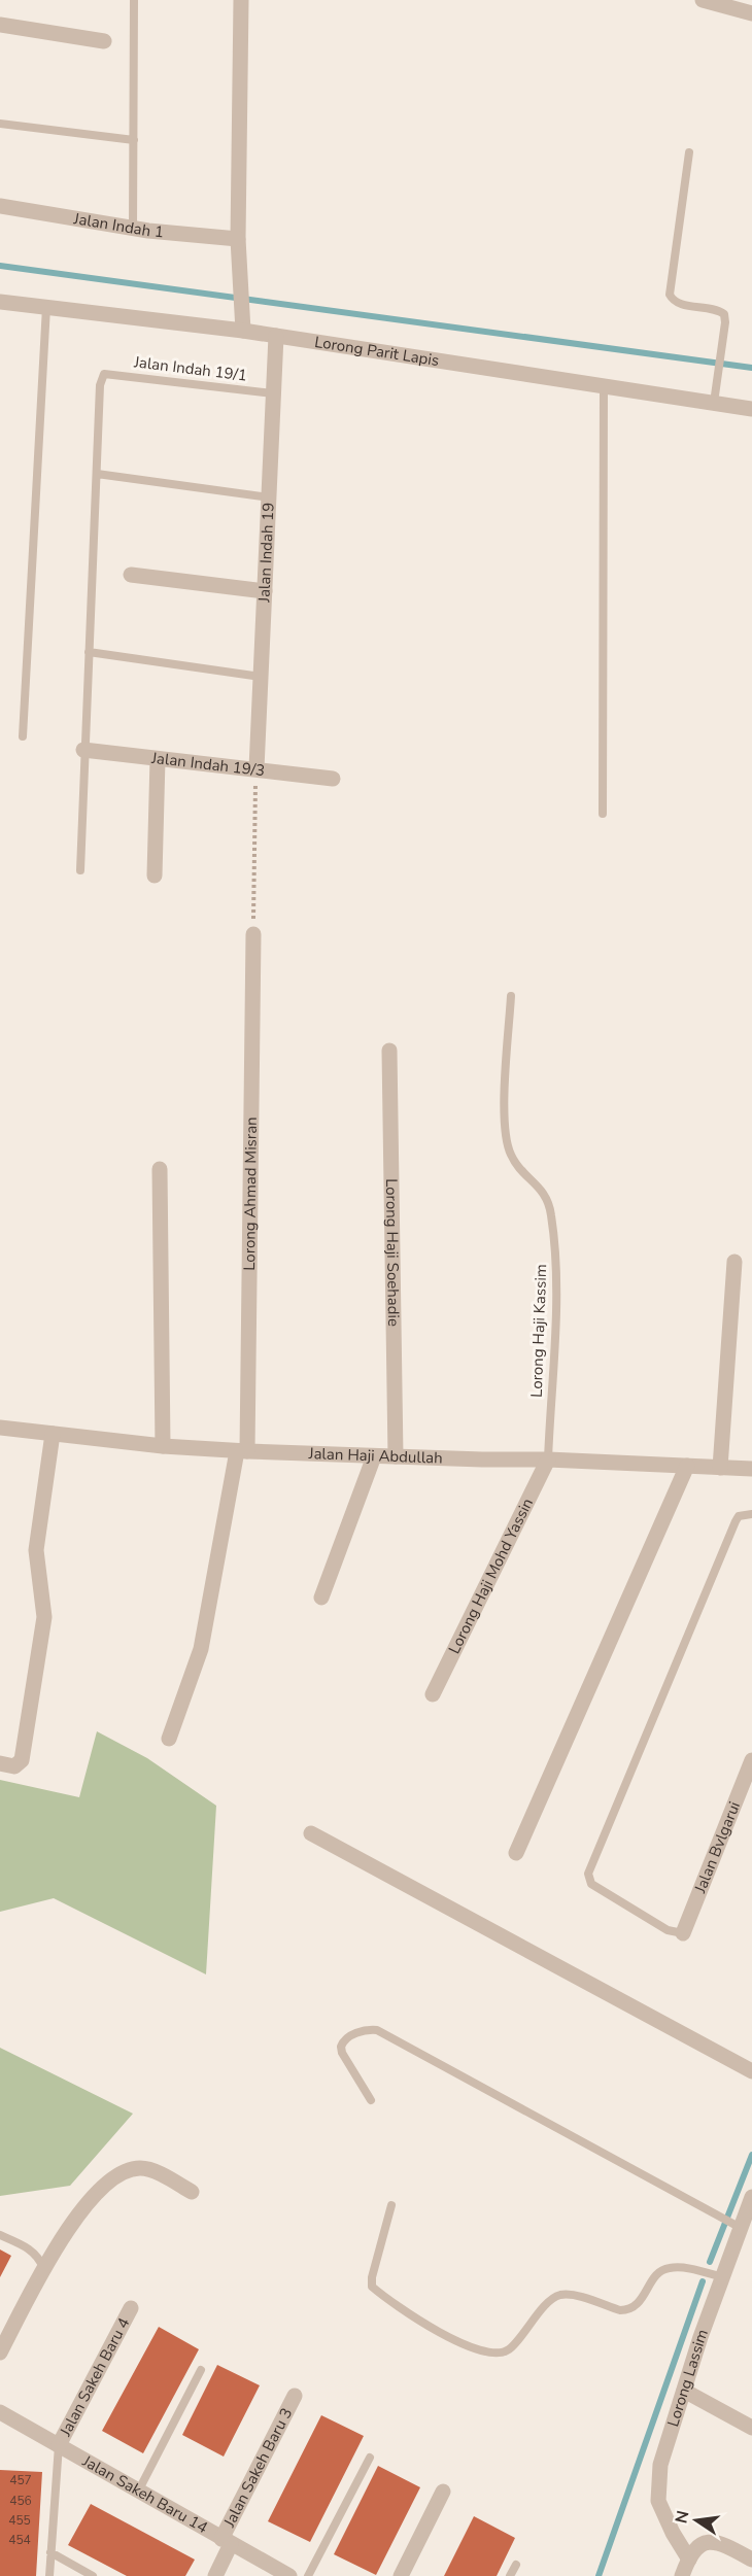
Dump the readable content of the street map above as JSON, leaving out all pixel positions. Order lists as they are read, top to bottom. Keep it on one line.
{"streets":{"street":["Jalan Indah 1","Lorong Parit Lapis","Jalan Indah 19","Jalan Indah 19/3","Lorong Ahmad Misran","Lorong Haji Soehadie","Jalan Haji Abdullah","Lorong Haji Mohd Yassin","Jalan Bvlgarui","Jalan Sakeh Baru 4","Lorong Lassim","Jalan Sakeh Baru 3","Jalan Sakeh Baru 14"],"lane":["Jalan Indah 19/1","Lorong Haji Kassim"]},"crossings":[["Lorong Parit Lapis","Jalan Indah 19"],["Jalan Indah 19/1","Jalan Indah 19"],["Jalan Indah 19","Jalan Indah 19/3"],["Lorong Ahmad Misran","Jalan Haji Abdullah"],["Lorong Haji Soehadie","Jalan Haji Abdullah"],["Lorong Haji Kassim","Jalan Haji Abdullah"],["Lorong Haji Kassim","Lorong Haji Mohd Yassin"],["Jalan Haji Abdullah","Lorong Haji Mohd Yassin"],["Jalan Sakeh Baru 4","Jalan Sakeh Baru 14"],["Jalan Sakeh Baru 3","Jalan Sakeh Baru 14"]],"house_numbers":["457","456","455","454"],"north":"left"}
